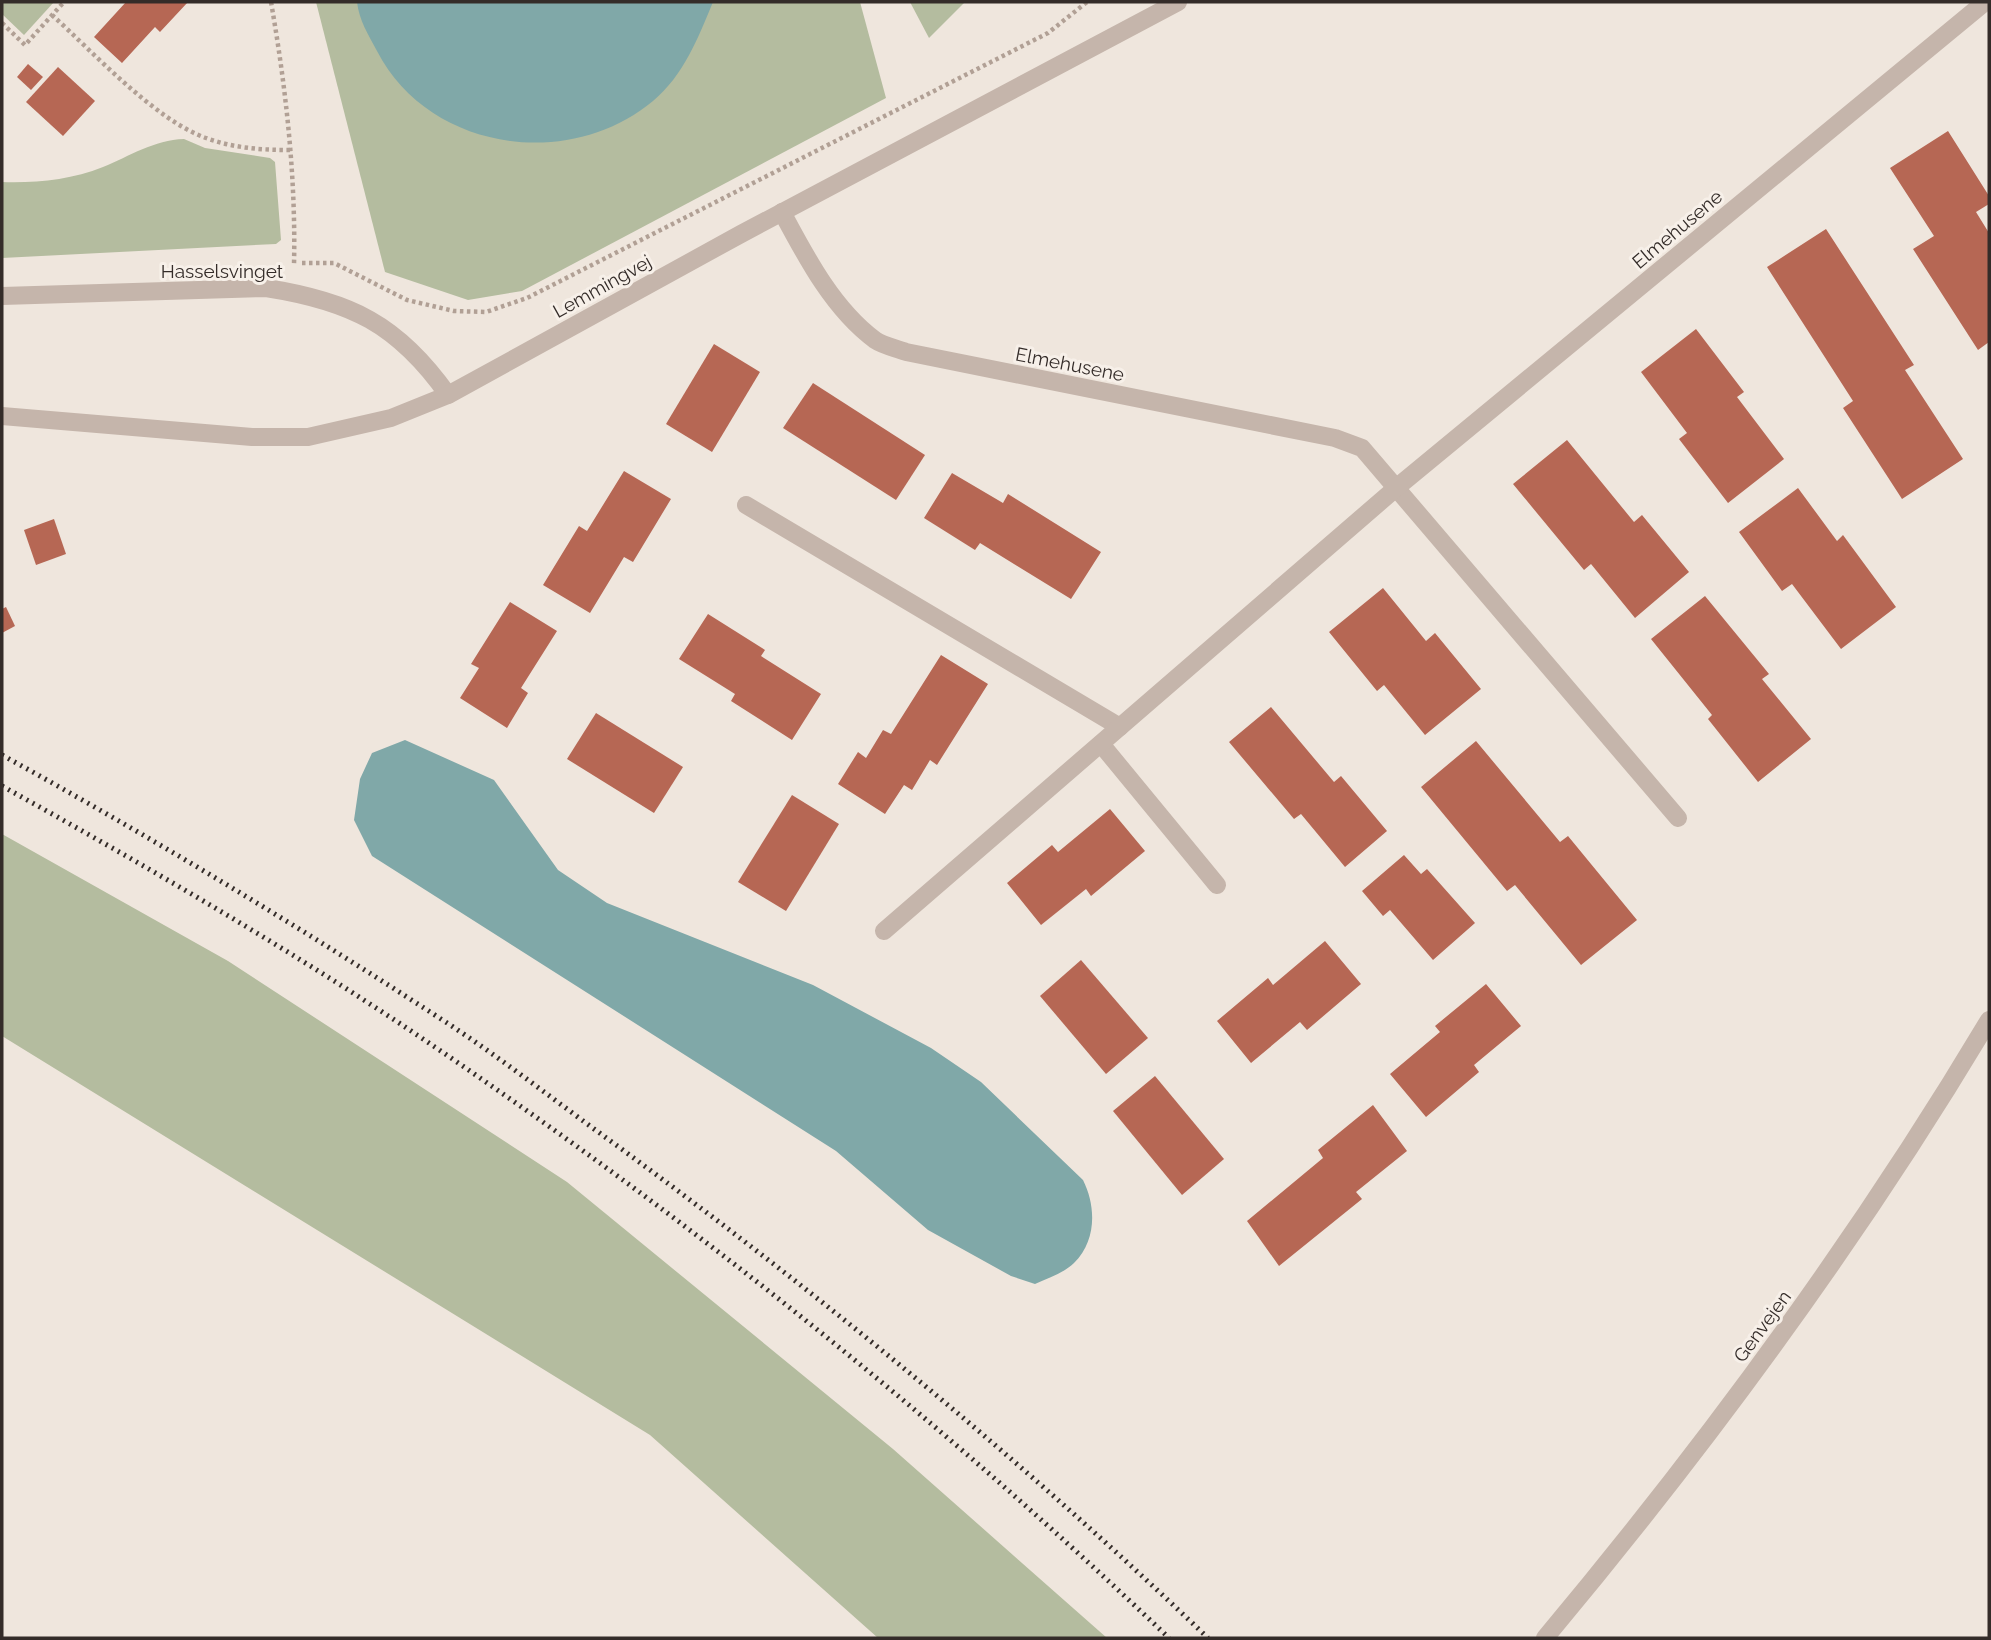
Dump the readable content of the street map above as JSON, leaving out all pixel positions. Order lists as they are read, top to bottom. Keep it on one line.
{"streets":{"street":["Elmehusene","Hasselsvinget","Lemmingvej","Genvejen"]},"crossings":[["Elmehusene","Lemmingvej"],["Hasselsvinget","Lemmingvej"]]}
